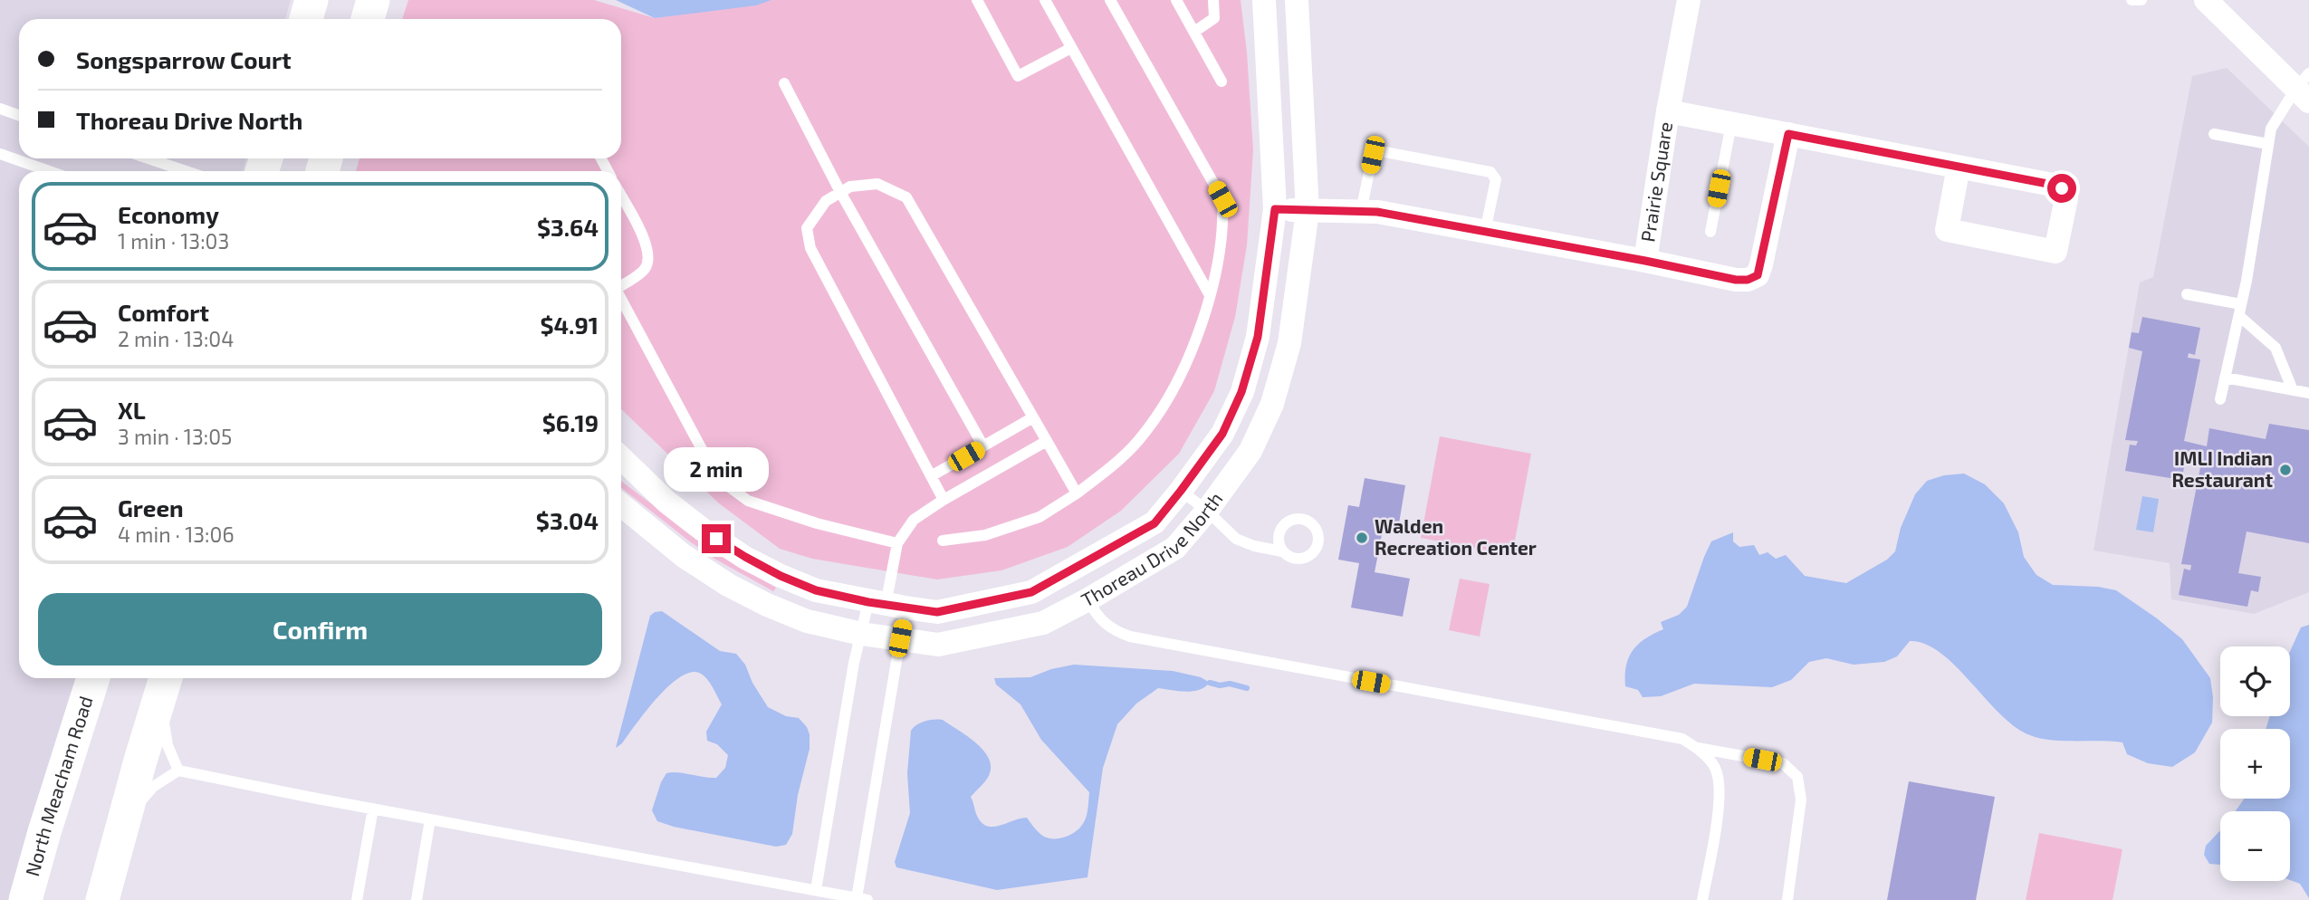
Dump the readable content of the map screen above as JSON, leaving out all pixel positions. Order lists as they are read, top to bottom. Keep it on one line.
{"streets":{"main road":["North Meacham Road"],"street":["Prairie Square","Thoreau Drive North"]},"places":["IMLI Indian Restaurant","Walden Recreation Center"],"page":{"banner":["Songsparrow Court","Thoreau Drive North"],"list":[{"name":"Economy","note":"1 min · 13:03","value":"$3.64"},{"name":"Comfort","note":"2 min · 13:04","value":"$4.91"},{"name":"XL","note":"3 min · 13:05","value":"$6.19"},{"name":"Green","note":"4 min · 13:06","value":"$3.04"}],"bubble":"2 min","buttons":"Confirm","map_buttons":["+","−"]}}
